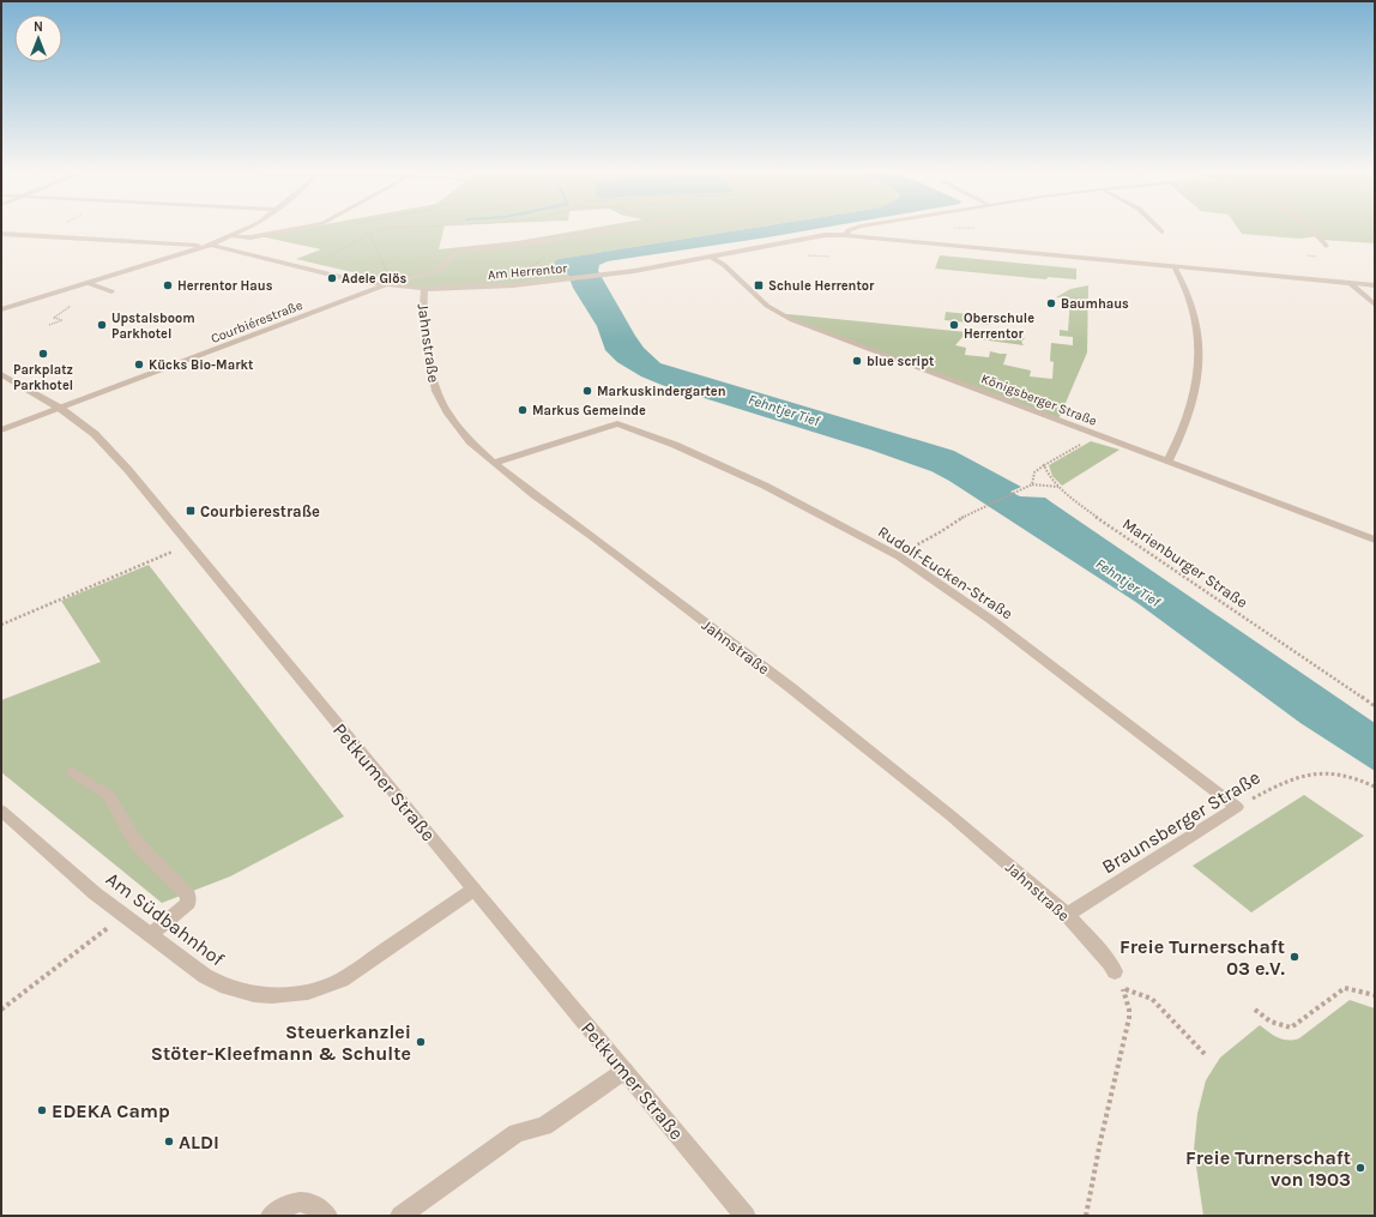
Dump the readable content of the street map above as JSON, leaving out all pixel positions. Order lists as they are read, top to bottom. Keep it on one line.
{"streets":{"street":["Am Herrentor","Courbiérestraße","Jahnstraße","Königsberger Straße","Rudolf-Eucken-Straße","Petkumer Straße","Braunsberger Straße","Am Südbahnhof"],"path":["Marienburger Straße"]},"crossings":[["Am Herrentor","Courbiérestraße"],["Am Herrentor","Jahnstraße"],["Am Herrentor","Königsberger Straße"],["Courbiérestraße","Petkumer Straße"],["Jahnstraße","Rudolf-Eucken-Straße"],["Jahnstraße","Braunsberger Straße"],["Rudolf-Eucken-Straße","Braunsberger Straße"],["Petkumer Straße","Am Südbahnhof"]],"water":["Fehntjer Tief"],"places":{"other":["Adele Glös","Herrentor Haus","Baumhaus","Upstalsboom Parkhotel","Oberschule Herrentor","Parkplatz Parkhotel","blue script","Kücks Bio-Markt","Markuskindergarten","Markus Gemeinde","Freie Turnerschaft 03 e.V.","Steuerkanzlei Stöter-Kleefmann & Schulte","EDEKA Camp","ALDI","Freie Turnerschaft von 1903"],"transit":["Schule Herrentor","Courbierestraße"]},"north":"top"}
